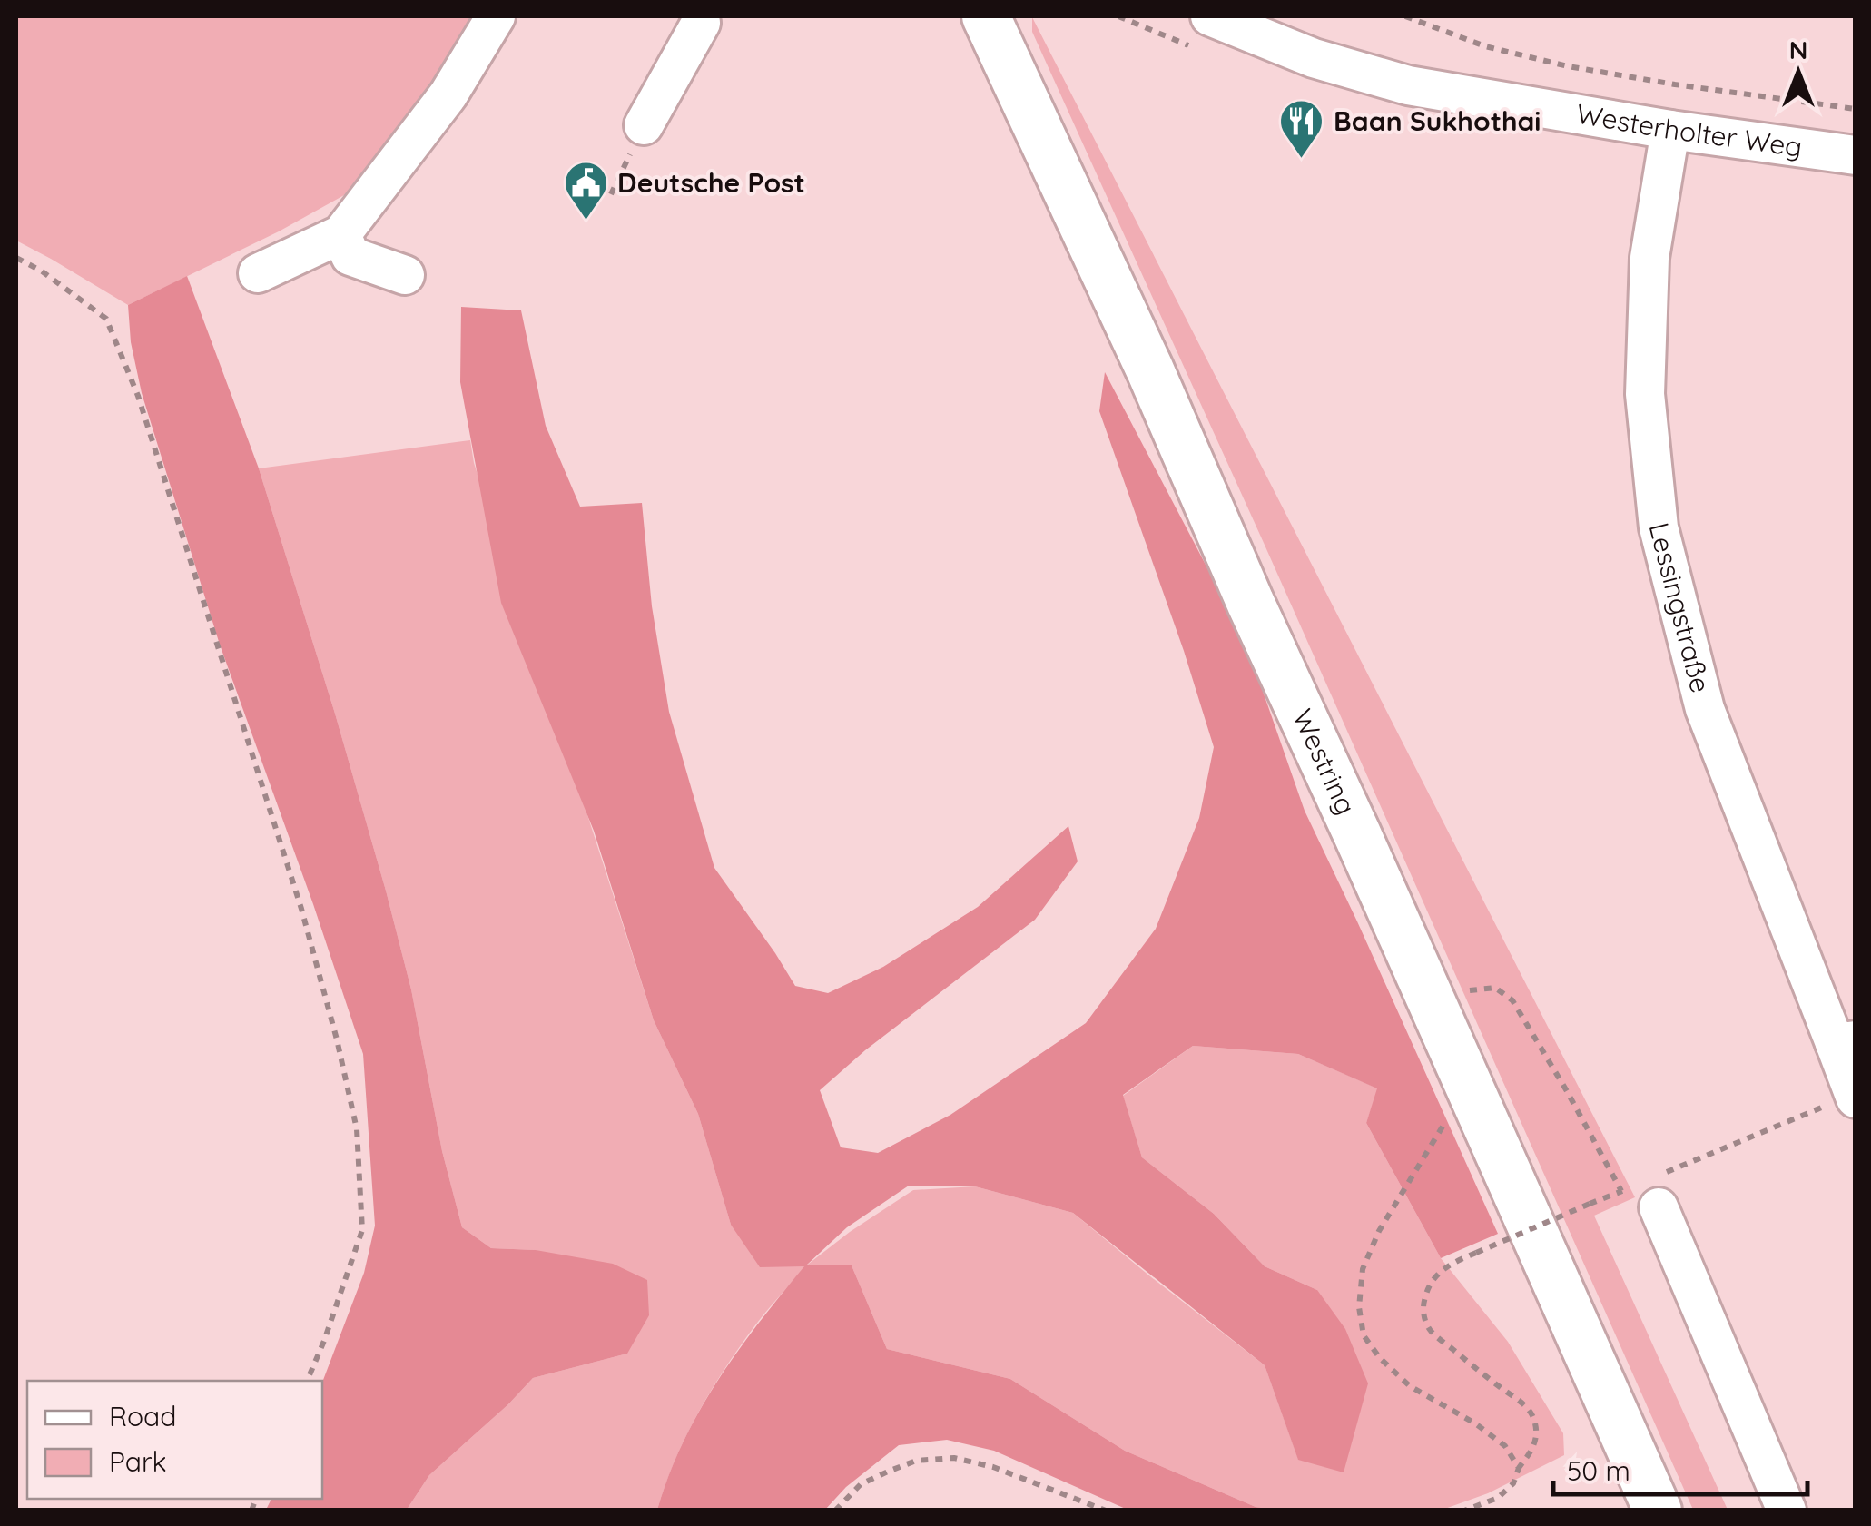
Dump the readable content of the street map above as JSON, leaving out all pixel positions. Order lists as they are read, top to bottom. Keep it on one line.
{"streets":{"main road":["Westring"],"street":["Westerholter Weg","Lessingstraße"]},"crossings":[["Westerholter Weg","Lessingstraße"]],"places":{"restaurant":["Baan Sukhothai"],"public building":["Deutsche Post"]},"legend":["Road","Park"],"scale_bar":"50 m","north":"top"}
